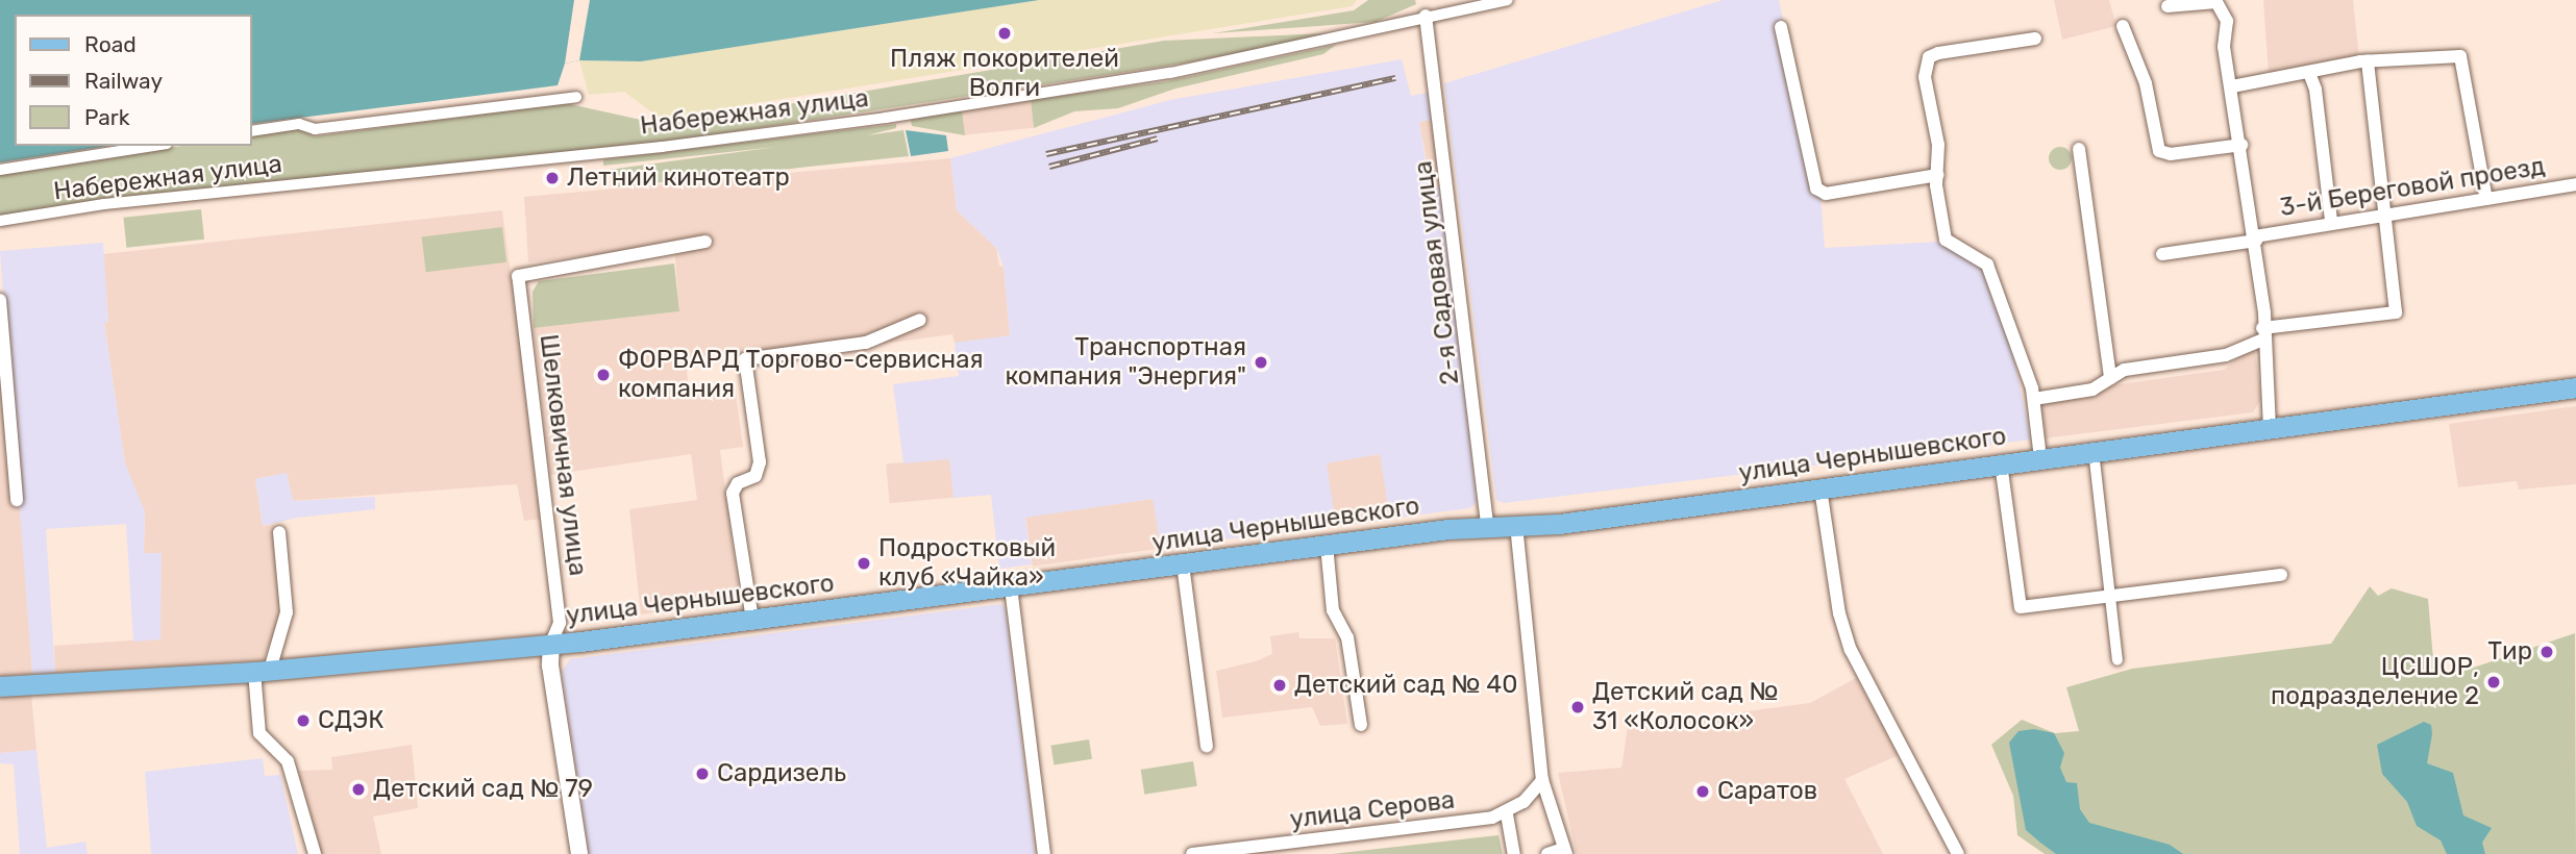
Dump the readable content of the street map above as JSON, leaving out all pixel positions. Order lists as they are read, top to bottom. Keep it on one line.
{"streets":{"main road":["улица Чернышевского"],"street":["Набережная улица","3-й Береговой проезд","2-я Садовая улица","Шелковичная улица","улица Серова"]},"crossings":[["Набережная улица","2-я Садовая улица"],["2-я Садовая улица","улица Чернышевского"],["Шелковичная улица","улица Чернышевского"]],"places":["Пляж покорителей Волги","Летний кинотеатр","Транспортная компания \"Энергия\"","ФОРВАРД Торгово-сервисная компания","Подростковый клуб «Чайка»","Тир","ЦСШОР, подразделение 2","Детский сад № 40","Детский сад № 31 «Колосок»","СДЭК","Сардизель","Детский сад № 79","Саратов"],"legend":["Road","Railway","Park"]}
